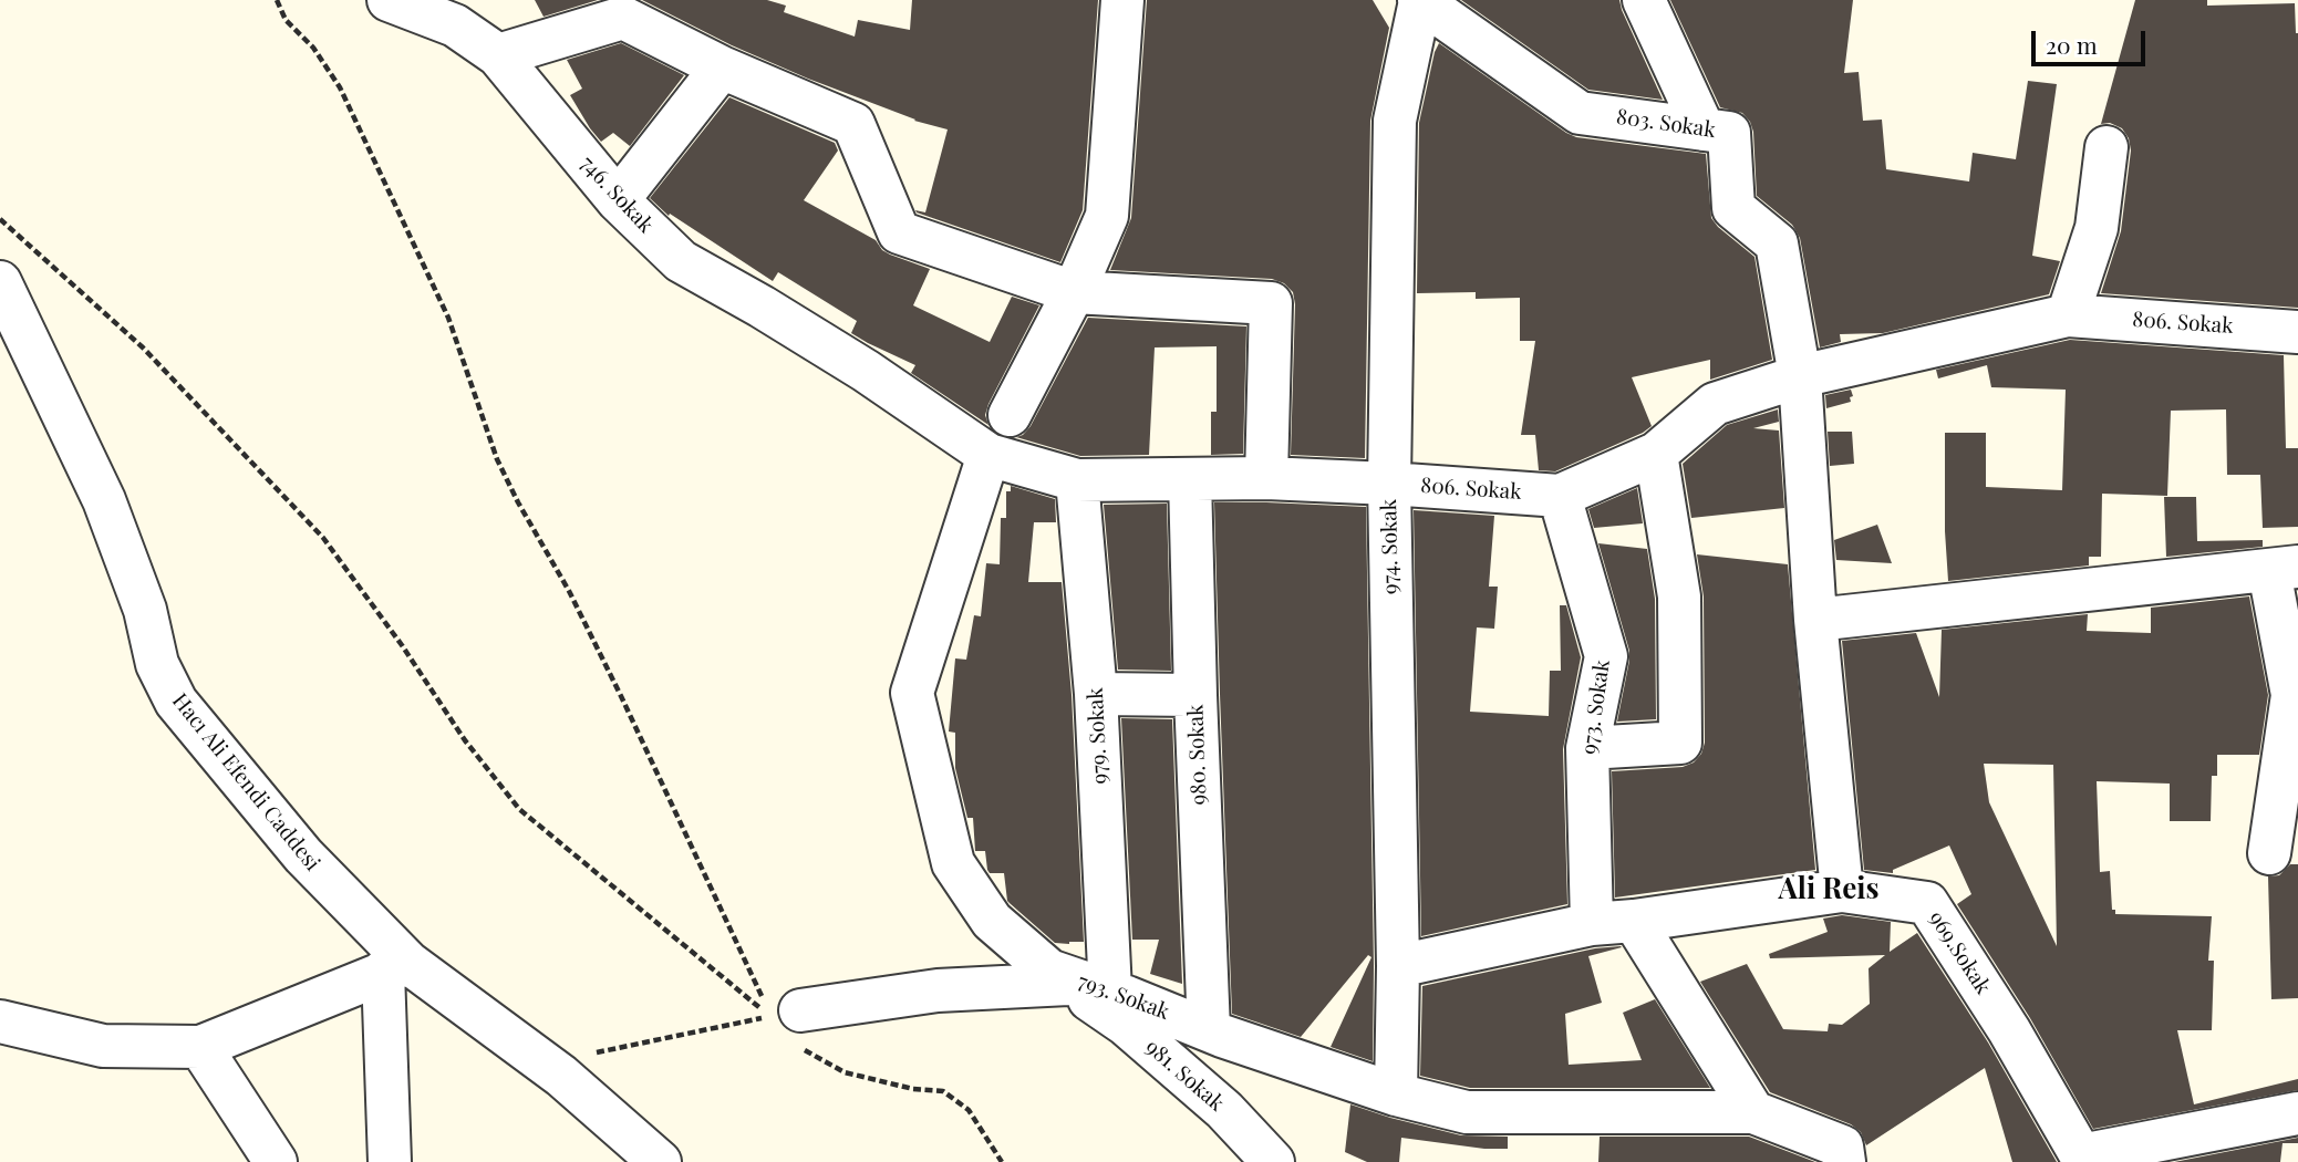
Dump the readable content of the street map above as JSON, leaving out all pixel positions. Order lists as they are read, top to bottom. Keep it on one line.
{"streets":{"street":["803. Sokak","746. Sokak","806. Sokak","974. Sokak","973. Sokak","979. Sokak","980. Sokak","Hacı Ali Efendi Caddesi","969.Sokak","793. Sokak","981. Sokak"]},"crossings":[["803. Sokak","806. Sokak"],["803. Sokak","974. Sokak"],["746. Sokak","806. Sokak"],["806. Sokak","974. Sokak"],["806. Sokak","973. Sokak"],["806. Sokak","979. Sokak"],["806. Sokak","980. Sokak"],["806. Sokak","793. Sokak"],["974. Sokak","969.Sokak"],["974. Sokak","793. Sokak"],["973. Sokak","969.Sokak"],["979. Sokak","793. Sokak"],["980. Sokak","793. Sokak"],["793. Sokak","981. Sokak"]],"districts":["Ali Reis"],"scale_bar":"20 m"}
